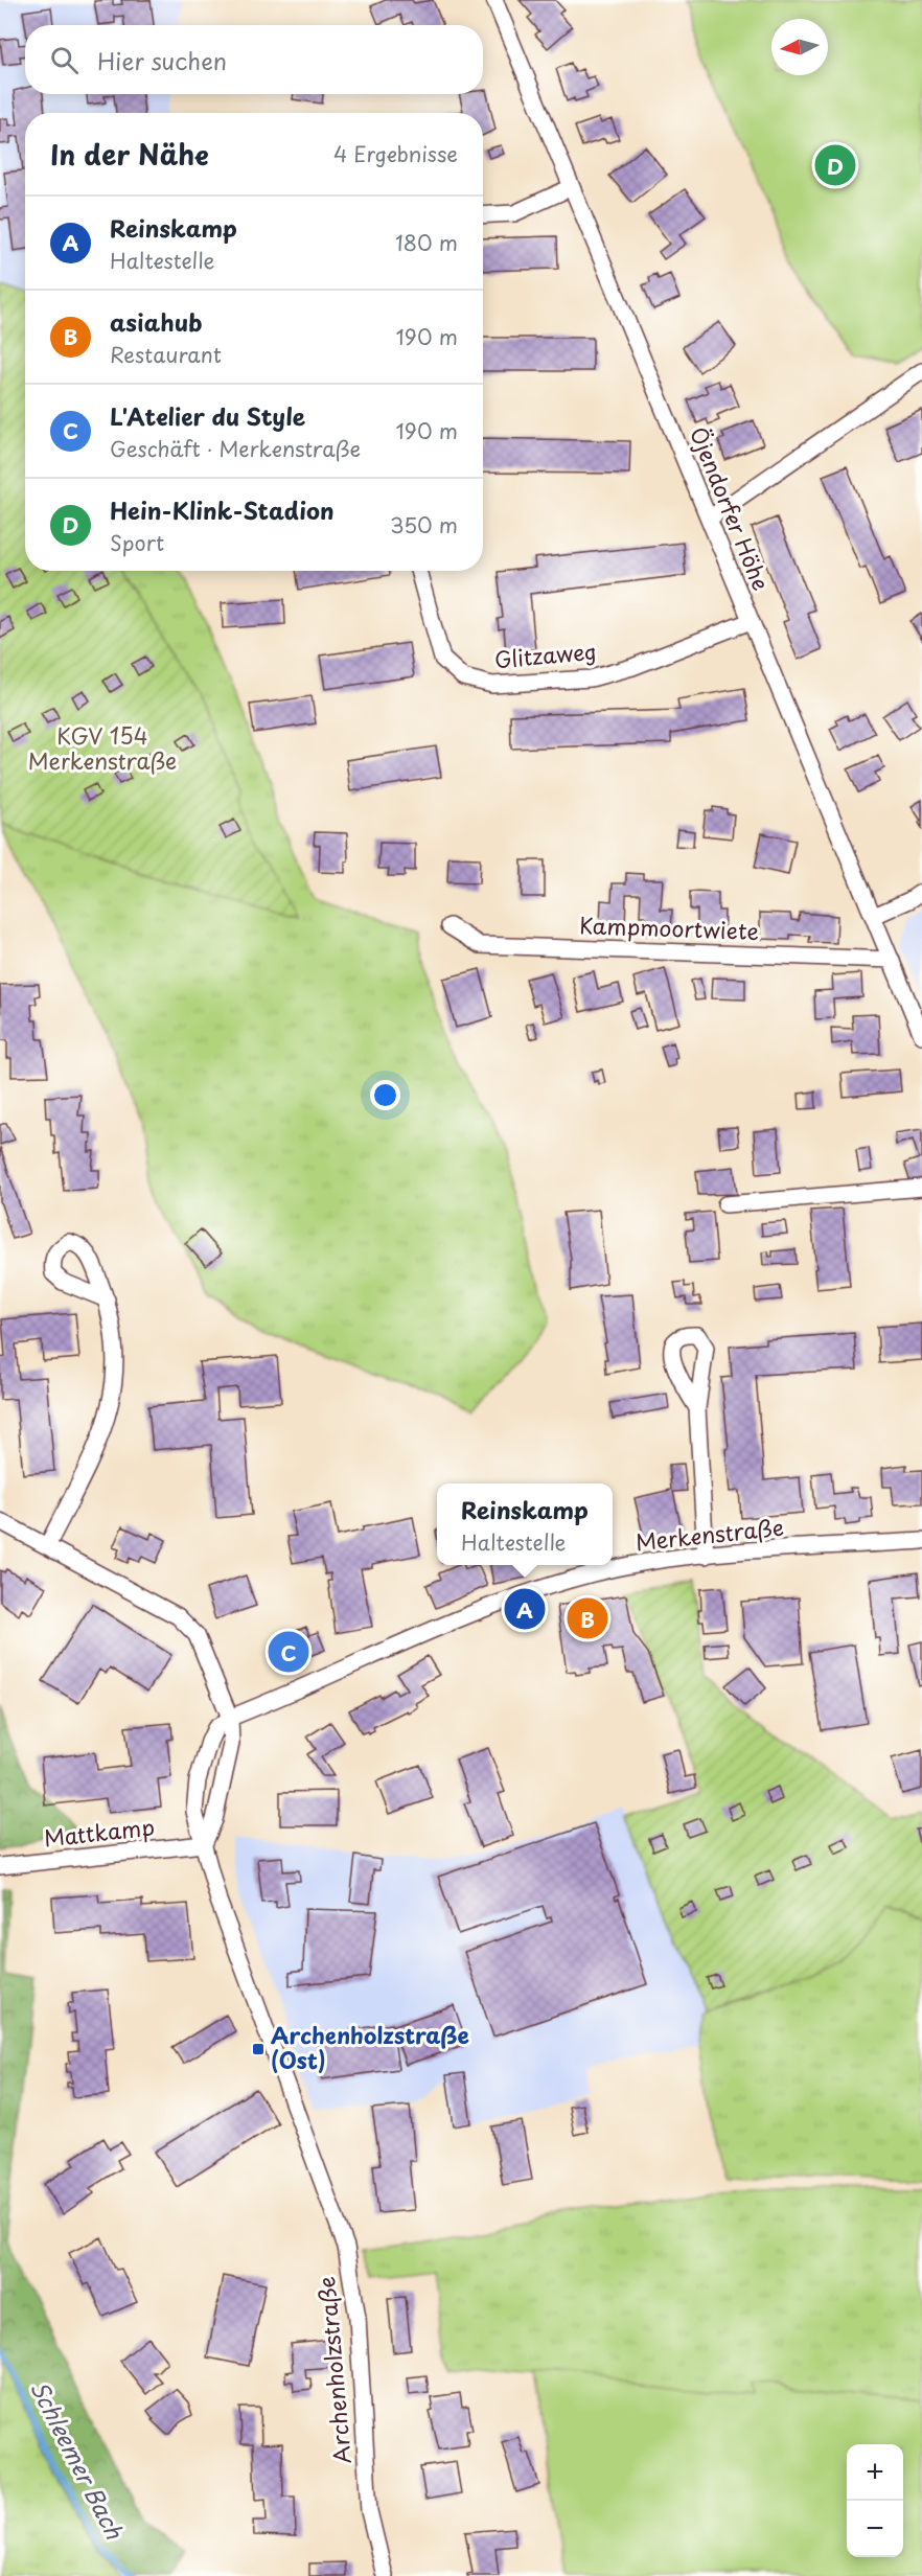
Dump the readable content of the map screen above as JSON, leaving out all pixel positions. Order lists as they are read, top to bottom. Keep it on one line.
{"streets":{"street":["Öjendorfer Höhe","Glitzaweg","Kampmoortwiete","Merkenstraße","Mattkamp","Archenholzstraße"]},"crossings":[["Öjendorfer Höhe","Glitzaweg"],["Öjendorfer Höhe","Kampmoortwiete"],["Merkenstraße","Archenholzstraße"],["Mattkamp","Archenholzstraße"]],"water":["Schleemer Bach"],"parks":["KGV 154 Merkenstraße"],"places":{"transit":["Archenholzstraße (Ost)"]},"north":"left","page":{"search":"Hier suchen","heading":["In der Nähe","4 Ergebnisse"],"pins":["D","A","B","C"],"list":[{"mark":"A","name":"Reinskamp","note":"Haltestelle","value":"180 m"},{"mark":"B","name":"asiahub","note":"Restaurant","value":"190 m"},{"mark":"C","name":"L'Atelier du Style","note":"Geschäft · Merkenstraße","value":"190 m"},{"mark":"D","name":"Hein-Klink-Stadion","note":"Sport","value":"350 m"}],"popup":["Reinskamp","Haltestelle"],"map_buttons":["+","−"]}}
